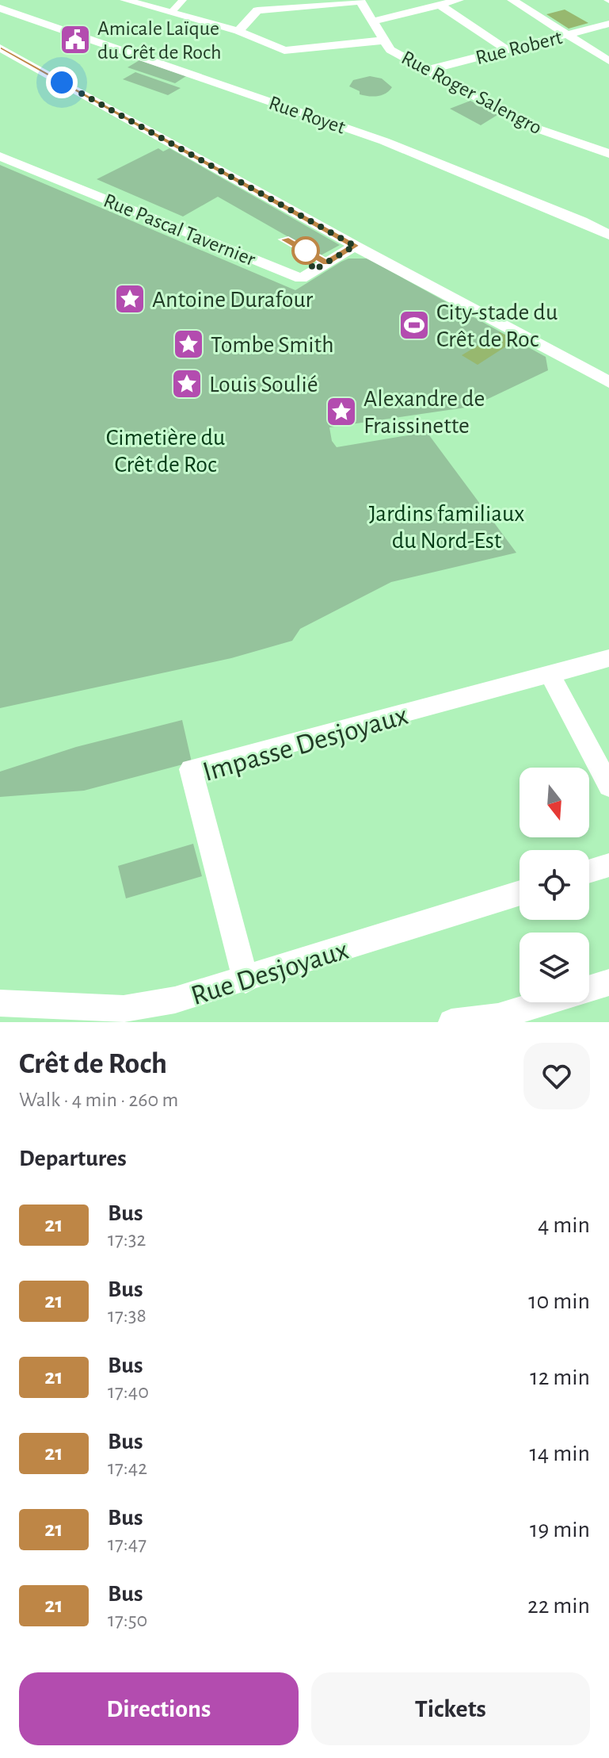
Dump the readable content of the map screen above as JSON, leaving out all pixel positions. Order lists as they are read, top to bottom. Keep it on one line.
{"streets":{"street":["Rue Robert","Rue Roger Salengro","Rue Royet","Rue Pascal Tavernier","Impasse Desjoyaux","Rue Desjoyaux"]},"crossings":[["Rue Robert","Rue Roger Salengro"],["Impasse Desjoyaux","Rue Desjoyaux"]],"parks":["Cimetière du Crêt de Roc","Jardins familiaux du Nord-Est"],"places":{"public building":["Amicale Laïque du Crêt de Roch"],"place":["Antoine Durafour","Tombe Smith","Louis Soulié","Alexandre de Fraissinette"],"sports":["City-stade du Crêt de Roc"]},"lines":["bus line 21"],"north":"bottom","page":{"heading":[["Crêt de Roch","Walk · 4 min · 260 m"],"Departures"],"list":[{"mark":"21","name":"Bus","note":"17:32","value":"4 min"},{"mark":"21","name":"Bus","note":"17:38","value":"10 min"},{"mark":"21","name":"Bus","note":"17:40","value":"12 min"},{"mark":"21","name":"Bus","note":"17:42","value":"14 min"},{"mark":"21","name":"Bus","note":"17:47","value":"19 min"},{"mark":"21","name":"Bus","note":"17:50","value":"22 min"}],"buttons":["Directions","Tickets"]}}
